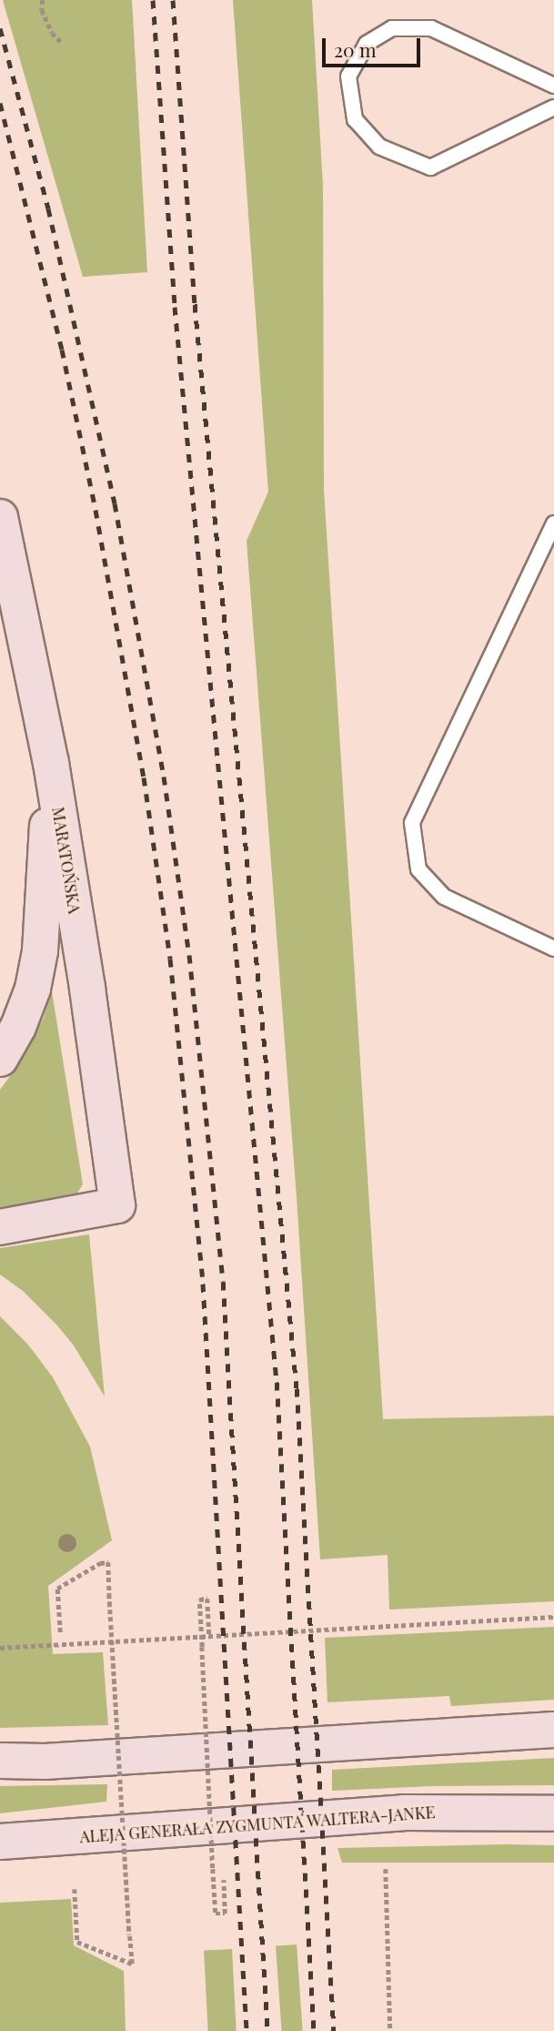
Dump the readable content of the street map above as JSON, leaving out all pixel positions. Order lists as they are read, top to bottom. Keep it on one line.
{"streets":{"main road":["MARATOŃSKA","ALEJA GENERAŁA ZYGMUNTA WALTERA-JANKE"]},"scale_bar":"20 m"}
